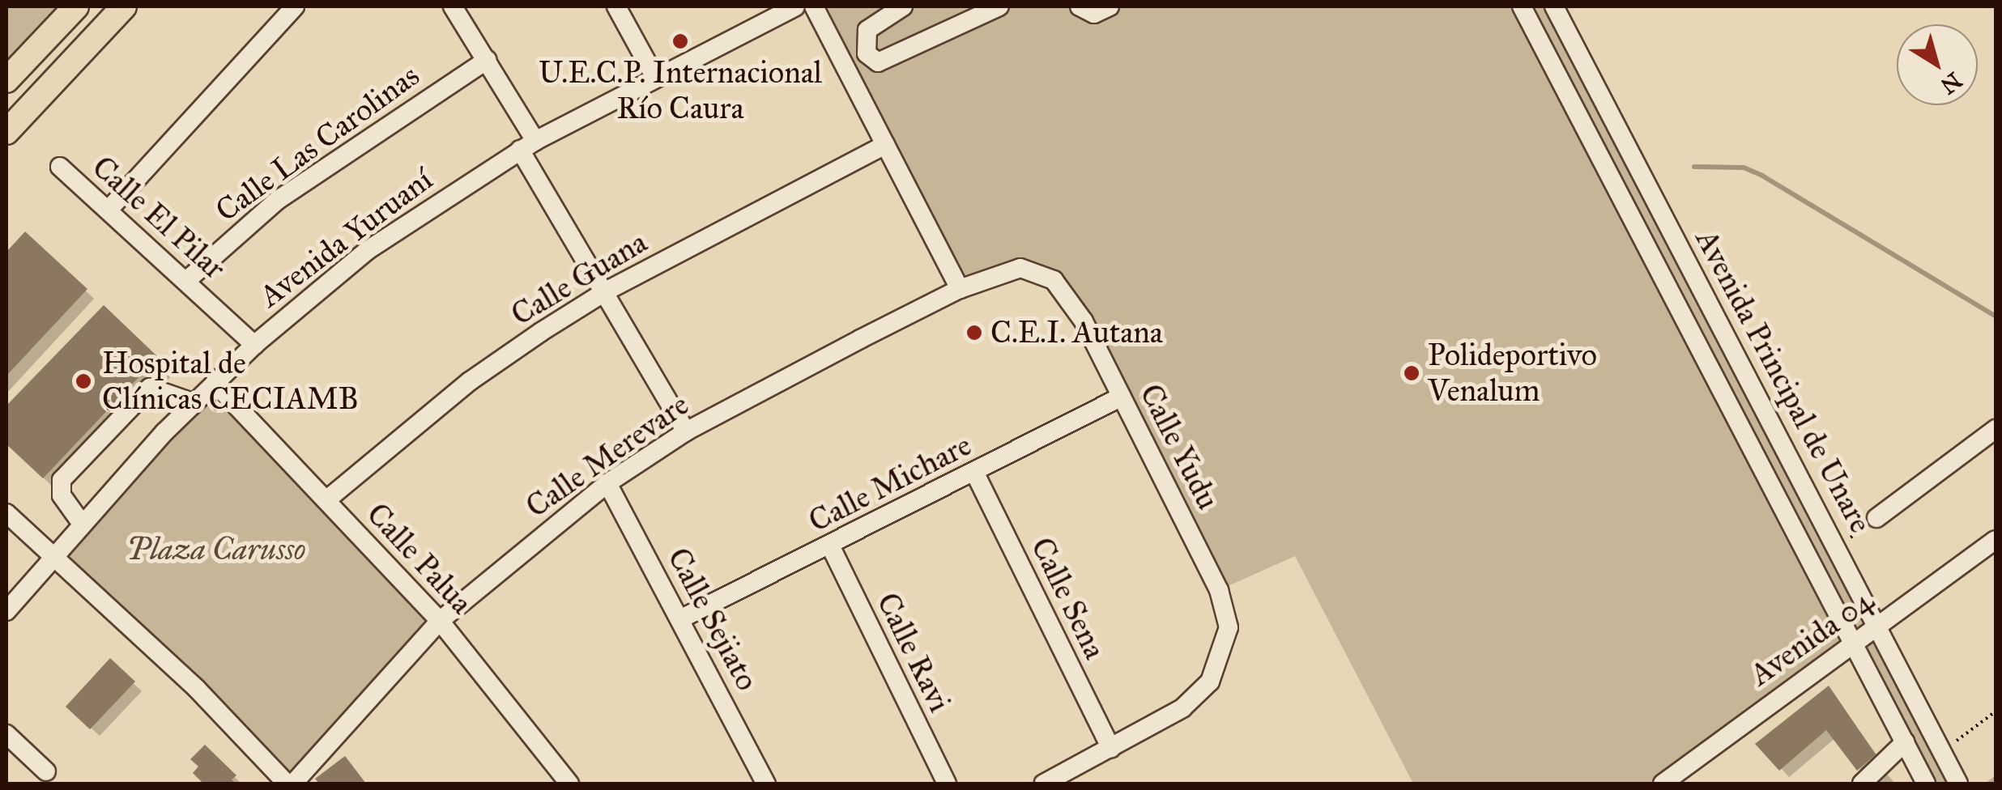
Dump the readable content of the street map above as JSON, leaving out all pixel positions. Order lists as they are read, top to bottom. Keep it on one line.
{"streets":{"street":["Calle Las Carolinas","Calle El Pilar","Avenida Yuruaní","Calle Guana","Avenida Principal de Unare","Calle Yudu","Calle Merevare","Calle Michare","Calle Palua","Calle Sena","Calle Sejiato","Avenida 04","Calle Ravi"]},"crossings":[["Calle Las Carolinas","Calle El Pilar"],["Calle El Pilar","Avenida Yuruaní"],["Avenida Yuruaní","Calle Palua"],["Calle Guana","Calle Palua"],["Avenida Principal de Unare","Avenida 04"],["Calle Yudu","Calle Merevare"],["Calle Yudu","Calle Michare"],["Calle Yudu","Calle Sena"],["Calle Merevare","Calle Palua"],["Calle Merevare","Calle Sejiato"],["Calle Michare","Calle Sena"],["Calle Michare","Calle Sejiato"],["Calle Michare","Calle Ravi"]],"parks":["Plaza Carusso"],"places":["U.E.C.P. Internacional Río Caura","C.E.I. Autana","Polideportivo Venalum","Hospital de Clínicas CECIAMB"],"north":"bottom right"}
